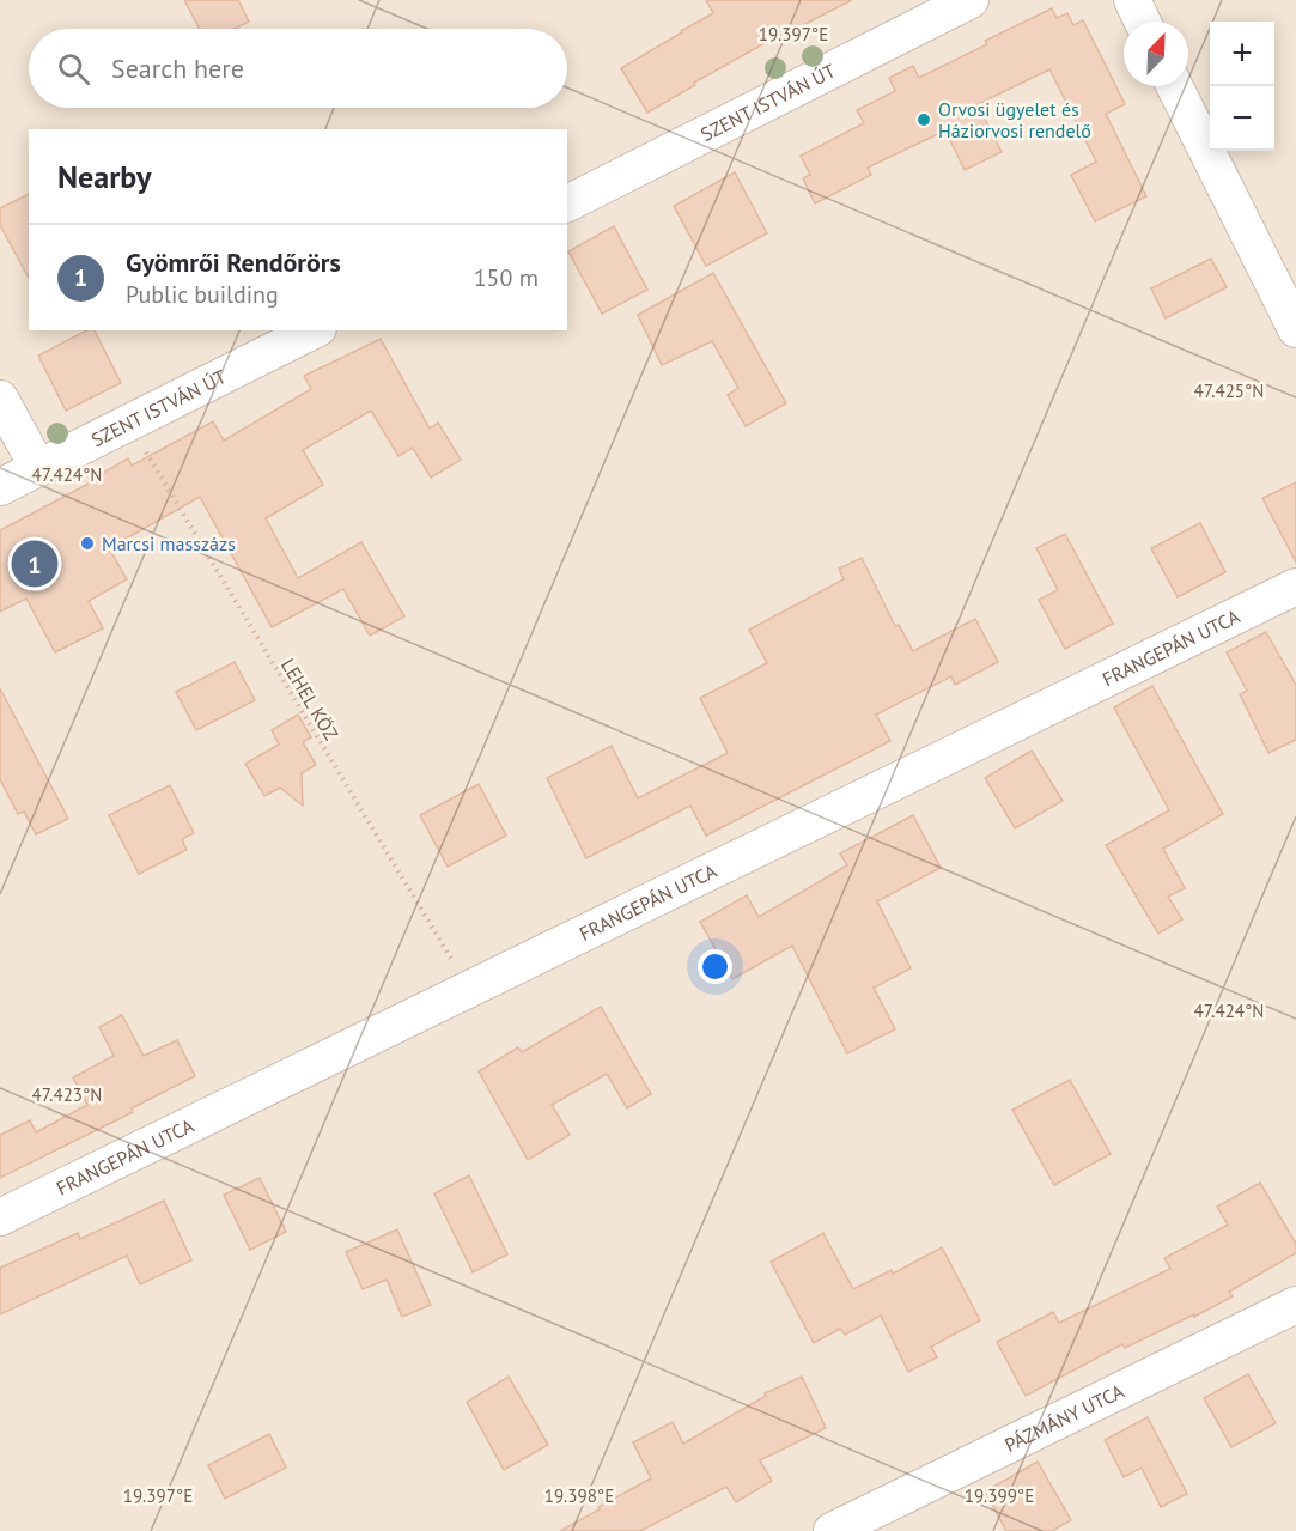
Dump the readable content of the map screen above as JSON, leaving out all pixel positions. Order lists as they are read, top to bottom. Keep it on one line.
{"streets":{"street":["SZENT ISTVÁN ÚT","FRANGEPÁN UTCA","PÁZMÁNY UTCA"],"path":["LEHEL KÖZ"]},"crossings":[["SZENT ISTVÁN ÚT","LEHEL KÖZ"],["FRANGEPÁN UTCA","LEHEL KÖZ"]],"places":["Orvosi ügyelet és Háziorvosi rendelő","Marcsi masszázs"],"north":"top right","page":{"map_buttons":["+","−"],"search":"Search here","heading":"Nearby","list":[{"mark":"1","name":"Gyömrői Rendőrörs","note":"Public building","value":"150 m"}],"pins":"1"},"coordinates":["19.397°E","47.425°N","47.424°N","47.423°N","19.398°E","19.399°E"]}
